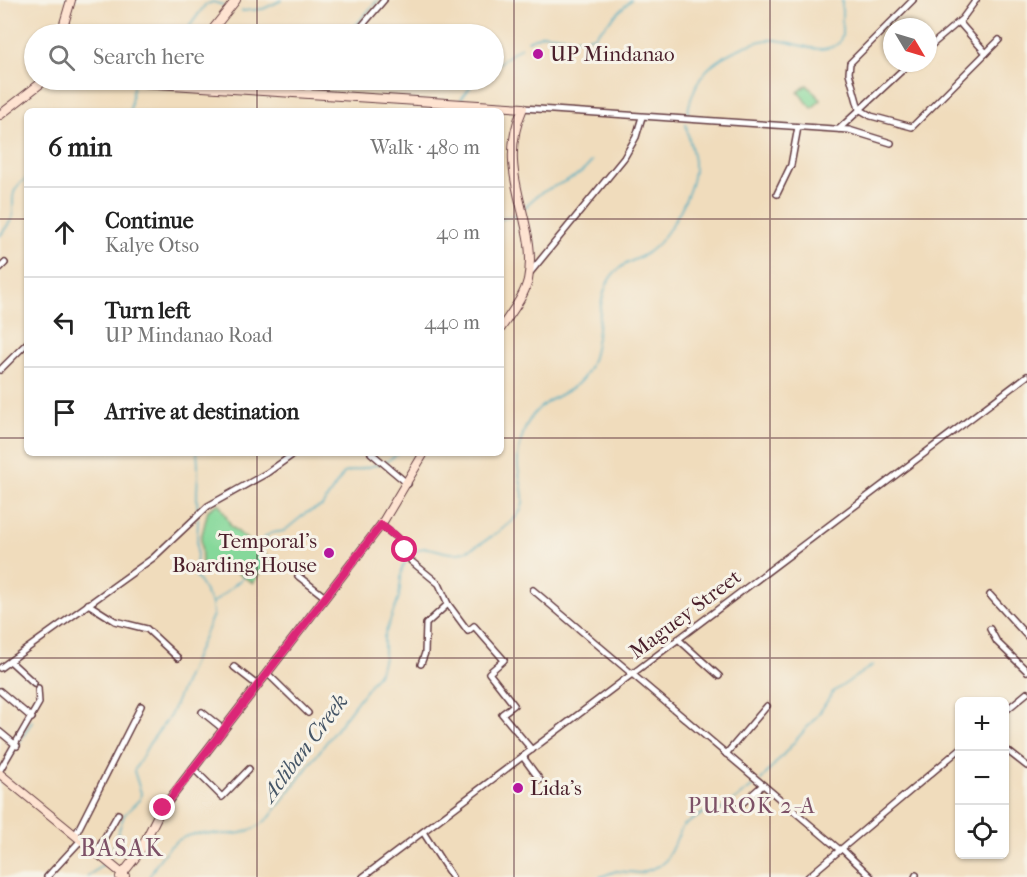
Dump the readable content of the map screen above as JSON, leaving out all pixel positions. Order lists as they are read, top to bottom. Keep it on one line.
{"streets":{"street":["Maguey Street"]},"districts":["PUROK 2-A","BASAK"],"water":["Acliban Creek"],"places":["UP Mindanao","Temporal's Boarding House","Lida's"],"north":"bottom right","page":{"search":"Search here","heading":["6 min","Walk · 480 m"],"list":[["Continue","Kalye Otso","40 m"],["Turn left","UP Mindanao Road","440 m"],"Arrive at destination"],"map_buttons":["+","−"]}}
